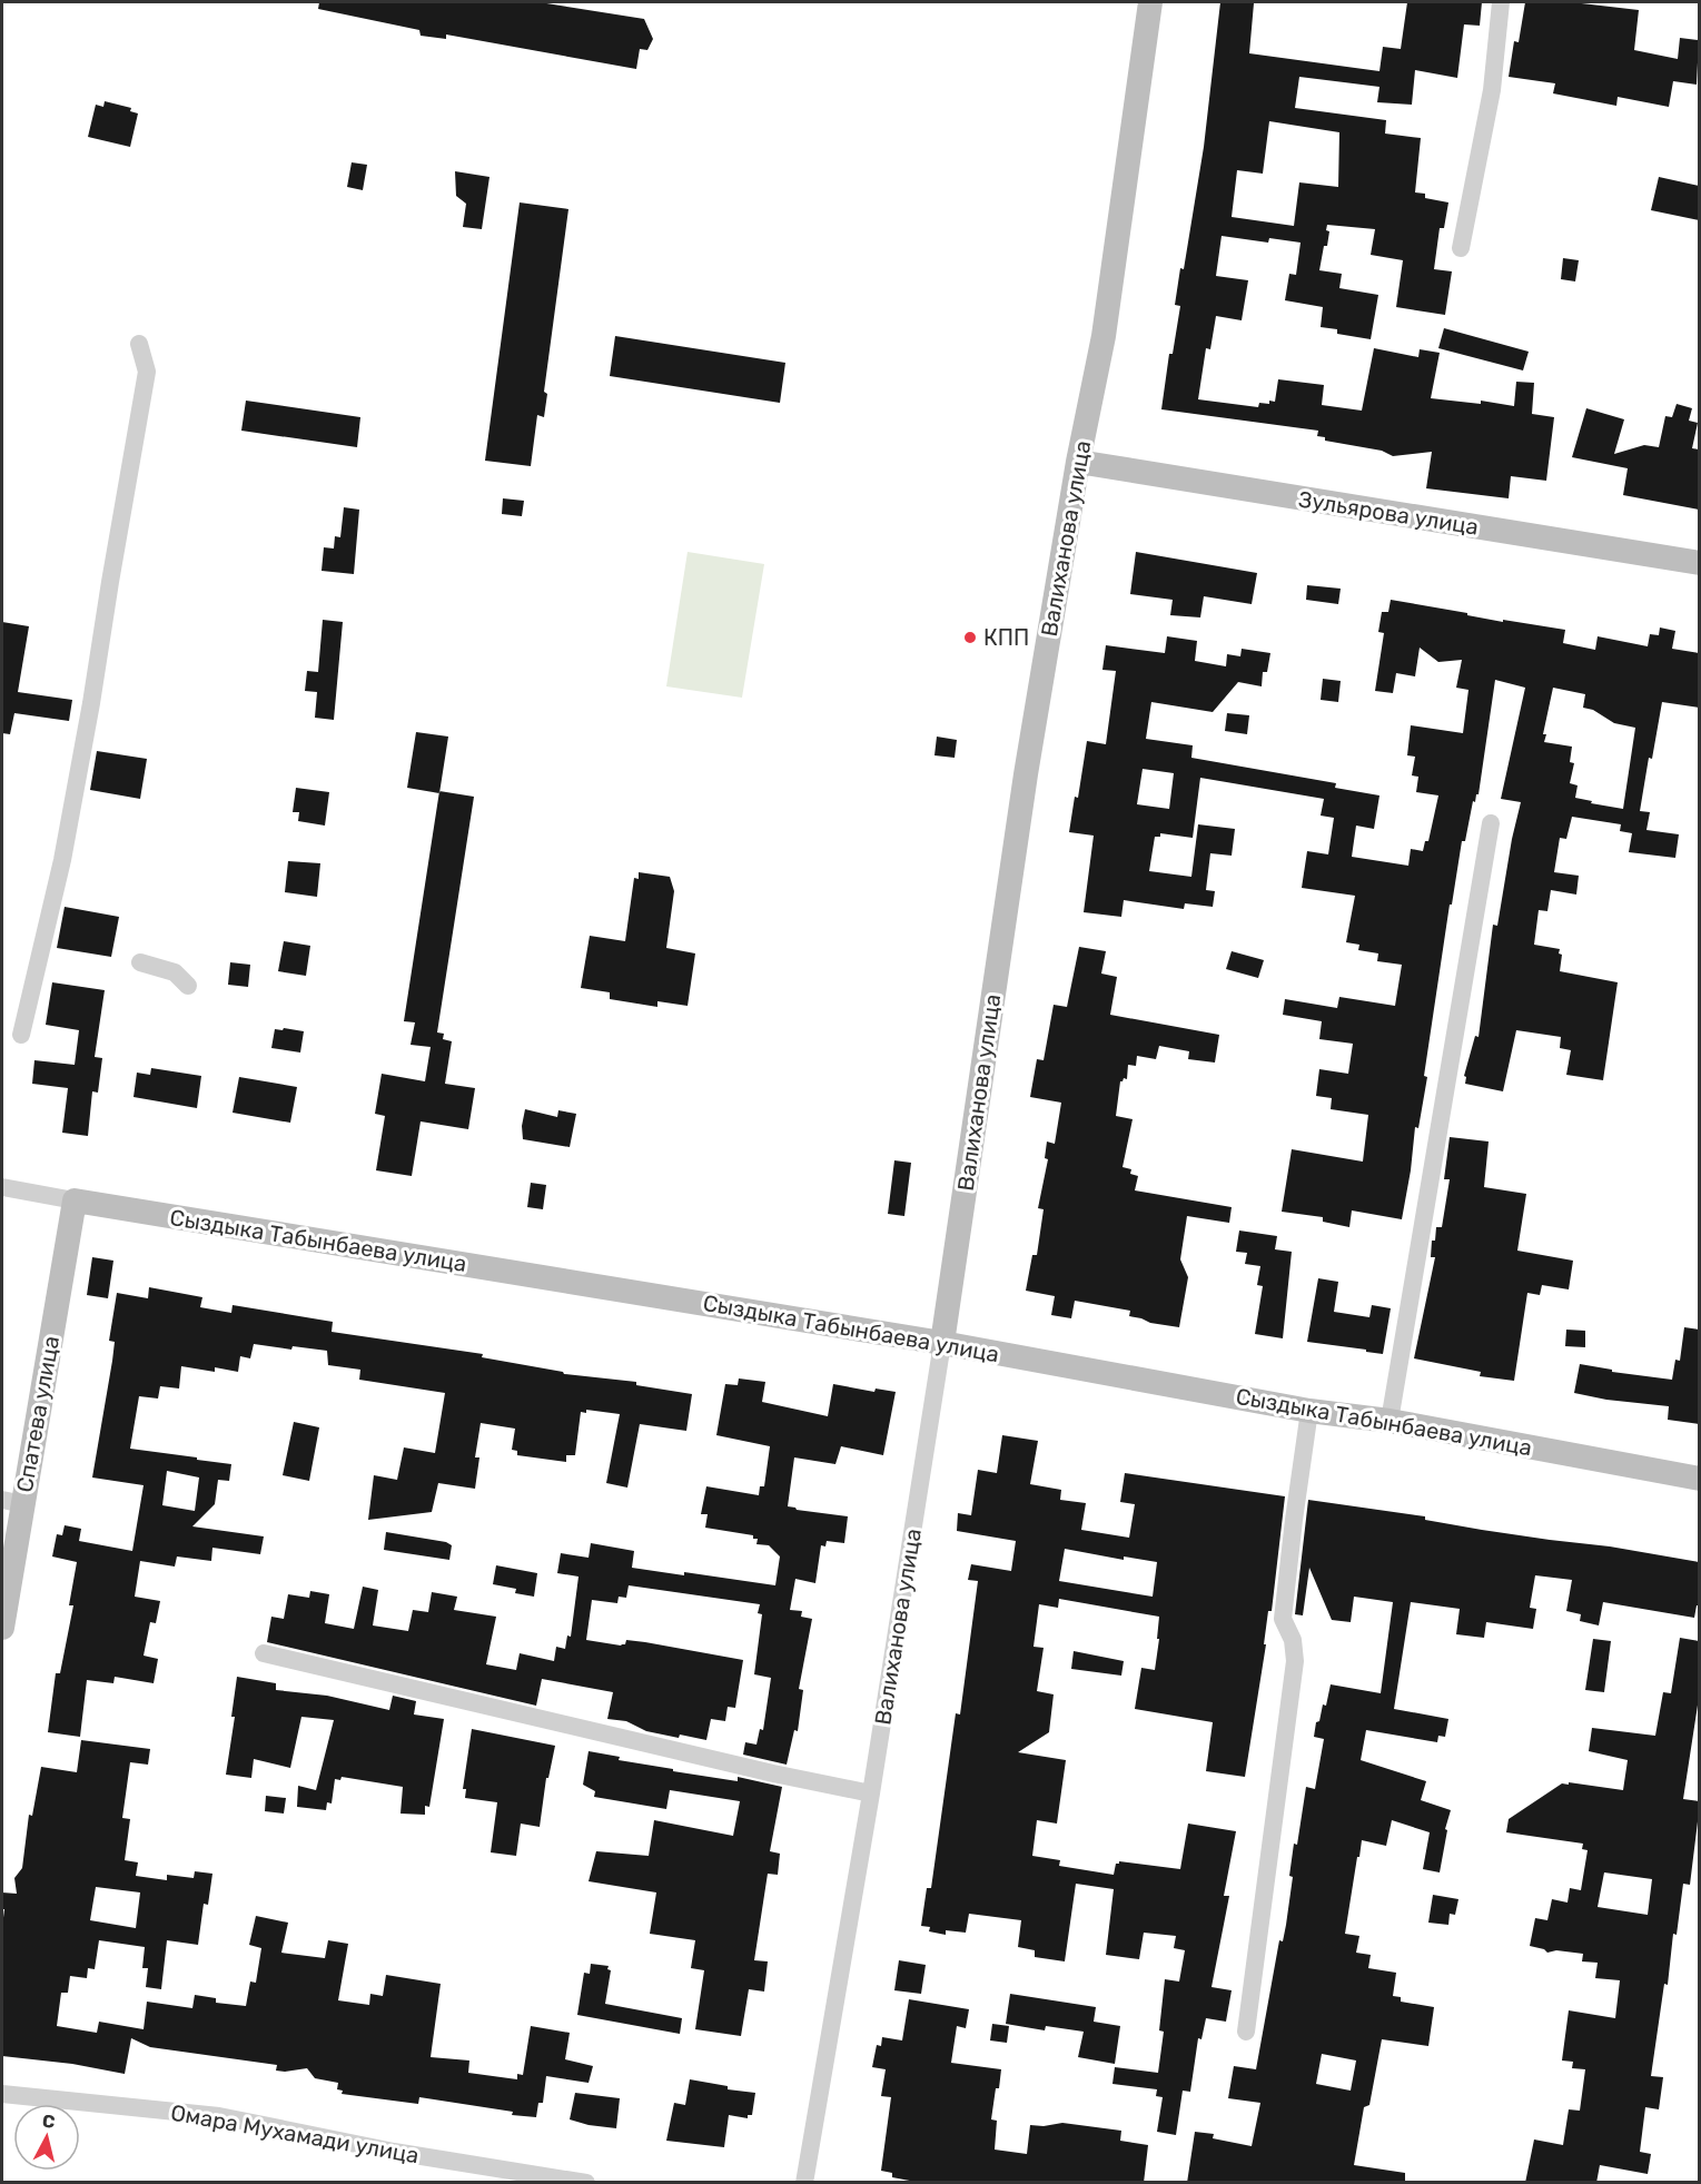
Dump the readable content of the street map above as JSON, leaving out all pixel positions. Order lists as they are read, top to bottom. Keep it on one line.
{"streets":{"street":["Зульярова улица","Валиханова улица","Сыздыка Табынбаева улица","Спатева улица","Омара Мухамади улица"]},"crossings":[["Зульярова улица","Валиханова улица"],["Валиханова улица","Сыздыка Табынбаева улица"],["Сыздыка Табынбаева улица","Спатева улица"]],"places":["КПП"],"north":"top"}
